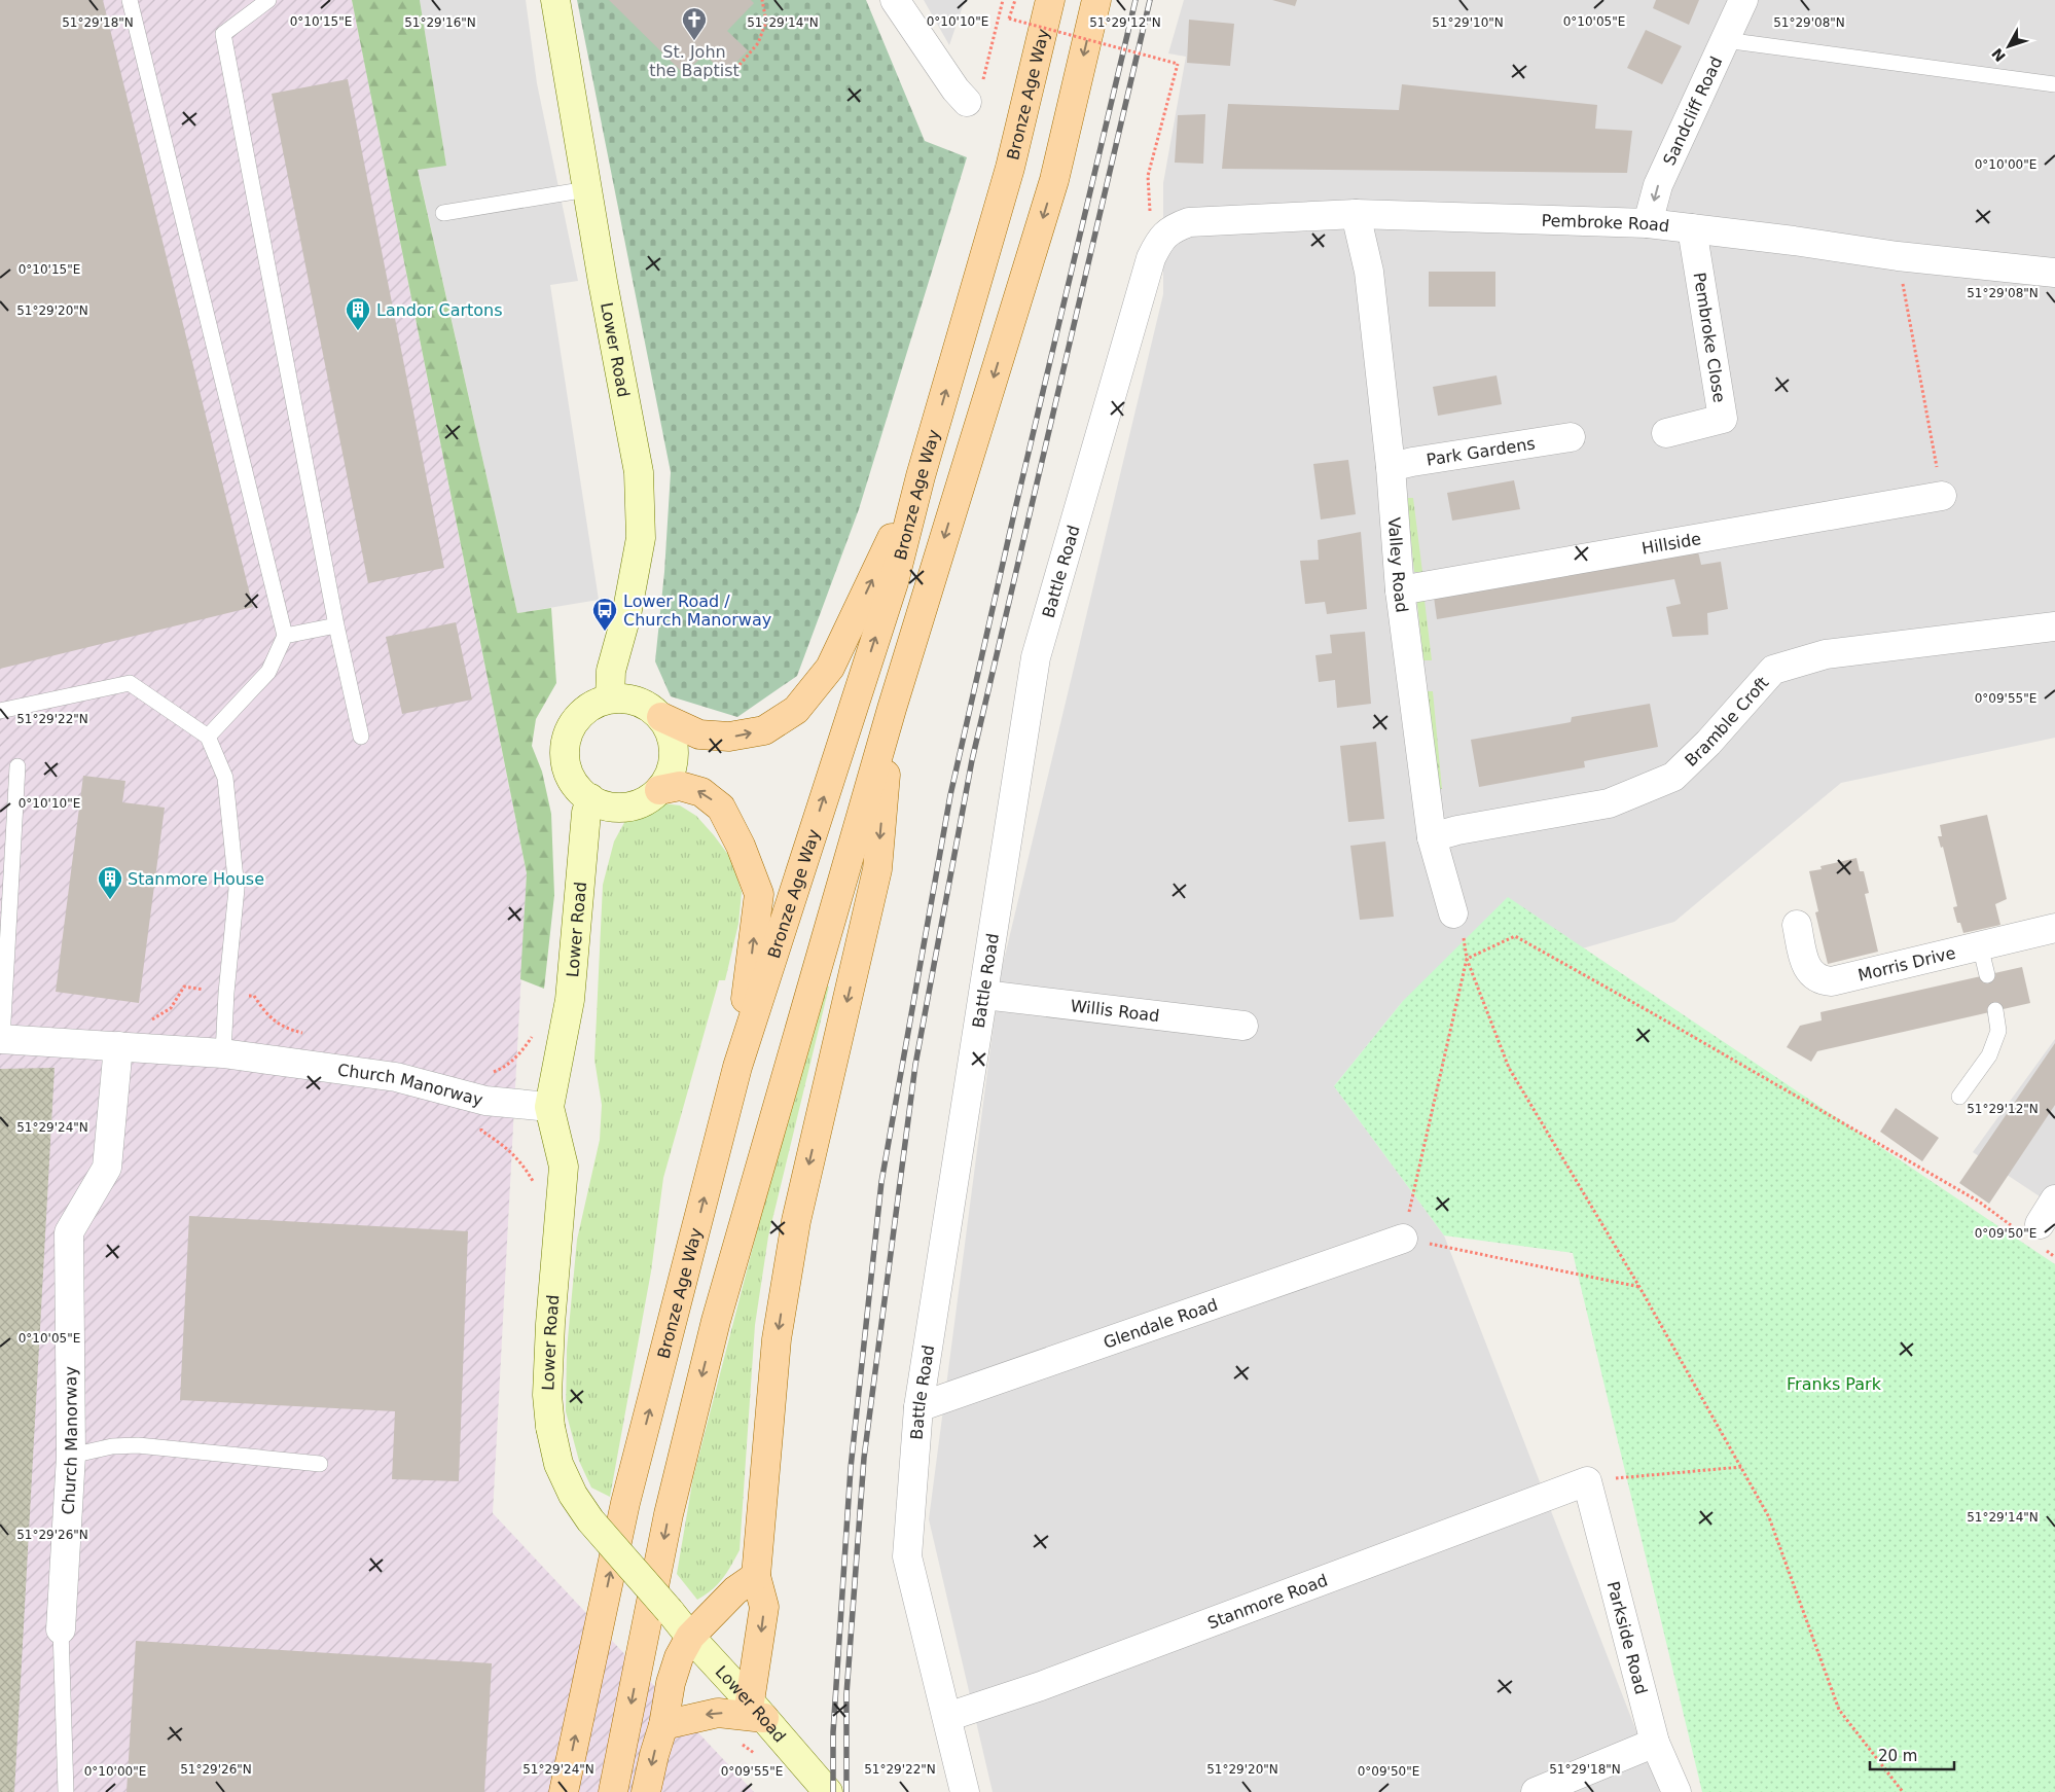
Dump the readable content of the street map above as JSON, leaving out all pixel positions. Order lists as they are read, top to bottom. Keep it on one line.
{"streets":{"main road":["Bronze Age Way","Lower Road"],"street":["Sandcliff Road","Pembroke Road","Pembroke Close","Park Gardens","Hillside","Valley Road","Battle Road","Bramble Croft","Morris Drive","Willis Road","Church Manorway","Glendale Road","Stanmore Road","Parkside Road"]},"crossings":[["Sandcliff Road","Pembroke Road"],["Pembroke Road","Pembroke Close"],["Pembroke Road","Valley Road"],["Pembroke Road","Battle Road"],["Lower Road","Church Manorway"],["Park Gardens","Valley Road"],["Hillside","Valley Road"],["Valley Road","Bramble Croft"],["Battle Road","Willis Road"],["Battle Road","Glendale Road"],["Battle Road","Stanmore Road"],["Stanmore Road","Parkside Road"]],"one_way":["Sandcliff Road"],"parks":["Franks Park"],"places":{"church":["St. John the Baptist"],"building":["Landor Cartons","Stanmore House"],"bus stop":["Lower Road / Church Manorway"]},"scale_bar":"20 m","north":"bottom left","coordinates":["0°10'15\"E","0°10'10\"E","0°10'05\"E","51°29'08\"N","51°29'18\"N","51°29'16\"N","51°29'14\"N","51°29'12\"N","51°29'10\"N","0°10'00\"E","51°29'20\"N","0°09'55\"E","51°29'22\"N","51°29'24\"N","0°09'50\"E","51°29'26\"N"]}
